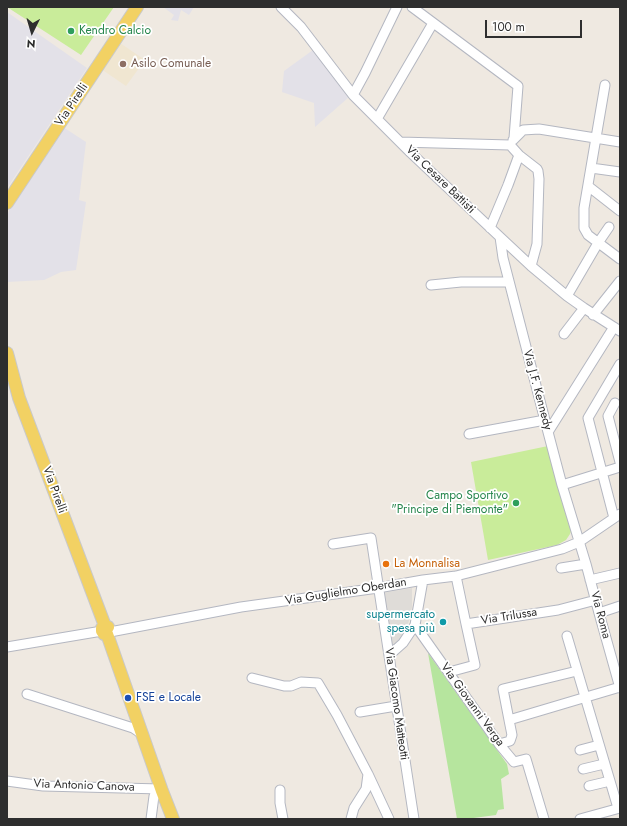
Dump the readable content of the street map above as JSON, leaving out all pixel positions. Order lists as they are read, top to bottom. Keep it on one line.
{"streets":{"main road":["Via Pirelli"],"street":["Via Cesare Battisti","Via J.F. Kennedy","Via Guglielmo Oberdan","Via Roma","Via Trilussa","Via Giacomo Matteotti","Via Giovanni Verga","Via Antonio Canova"]},"crossings":[["Via Pirelli","Via Guglielmo Oberdan"],["Via Pirelli","Via Antonio Canova"],["Via Cesare Battisti","Via J.F. Kennedy"],["Via J.F. Kennedy","Via Guglielmo Oberdan"],["Via J.F. Kennedy","Via Roma"],["Via Guglielmo Oberdan","Via Roma"],["Via Guglielmo Oberdan","Via Giacomo Matteotti"],["Via Roma","Via Trilussa"],["Via Trilussa","Via Giovanni Verga"]],"places":["Kendro Calcio","Asilo Comunale","Campo Sportivo \"Principe di Piemonte\"","La Monnalisa","supermercato spesa più","FSE e Locale"],"scale_bar":"100 m","north":"bottom"}
